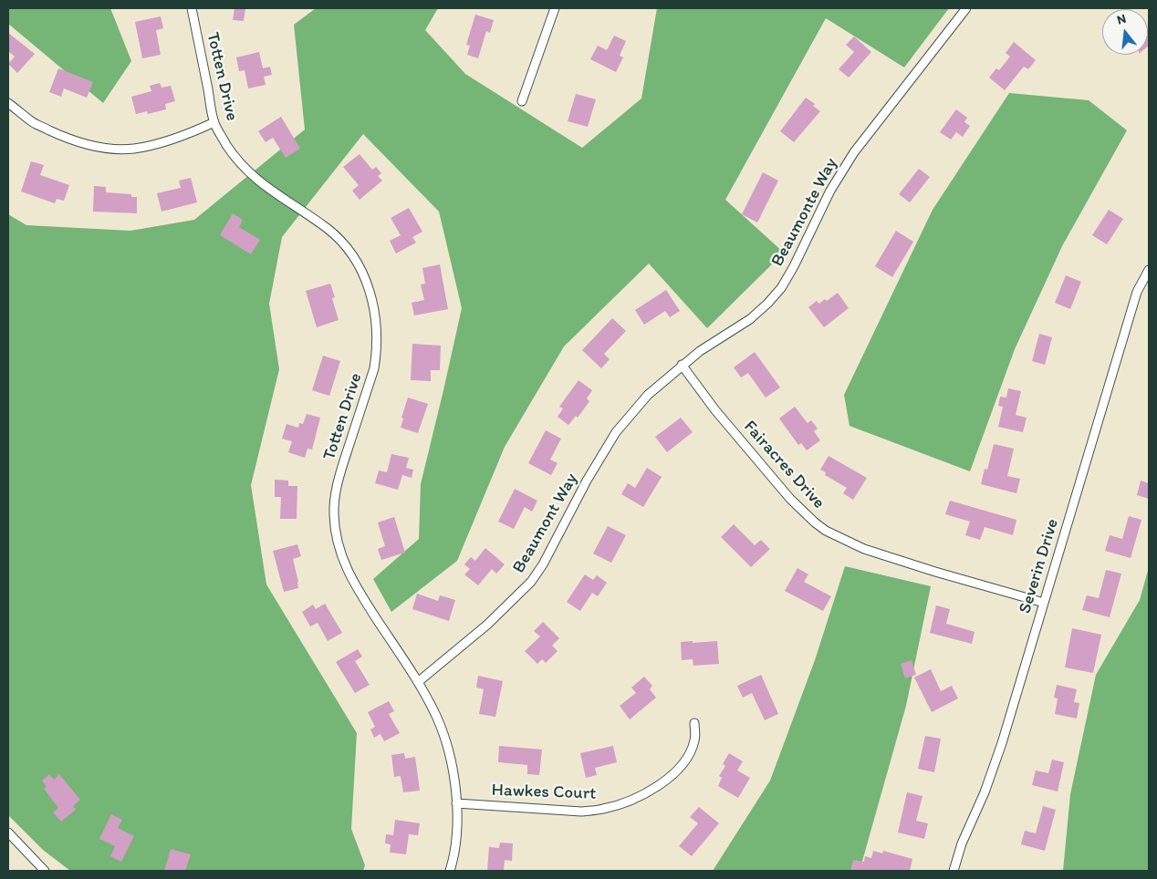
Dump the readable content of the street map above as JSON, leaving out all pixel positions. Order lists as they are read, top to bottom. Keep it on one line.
{"streets":{"street":["Totten Drive","Beaumonte Way","Fairacres Drive","Beaumont Way","Severin Drive","Hawkes Court"]},"crossings":[["Totten Drive","Beaumont Way"],["Totten Drive","Hawkes Court"],["Beaumonte Way","Fairacres Drive"],["Beaumonte Way","Beaumont Way"],["Fairacres Drive","Beaumont Way"],["Fairacres Drive","Severin Drive"]],"north":"top"}
